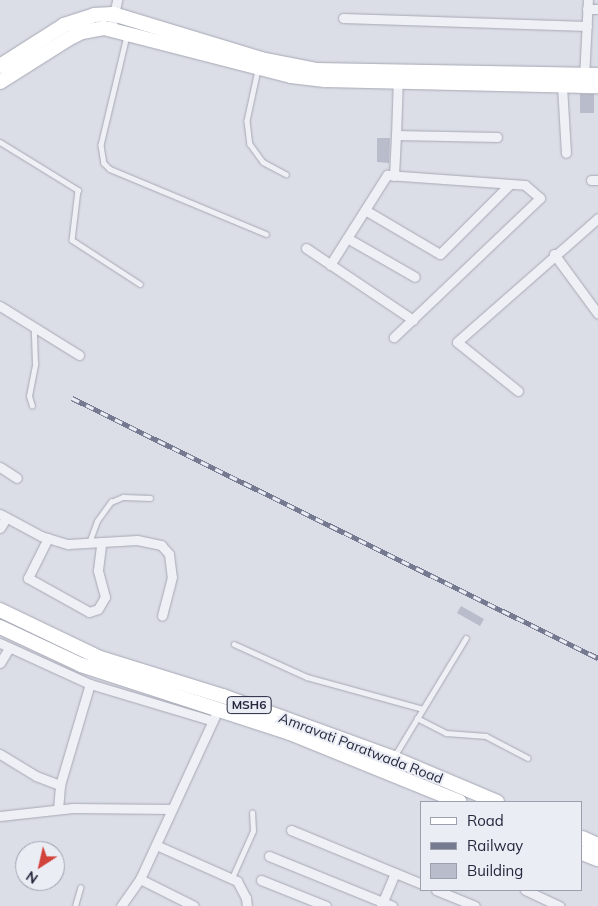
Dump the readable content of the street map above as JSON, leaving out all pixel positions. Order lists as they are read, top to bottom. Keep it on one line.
{"streets":{"main road":["MSH6","Amravati Paratwada Road"]},"legend":["Road","Railway","Building"],"north":"bottom left"}
